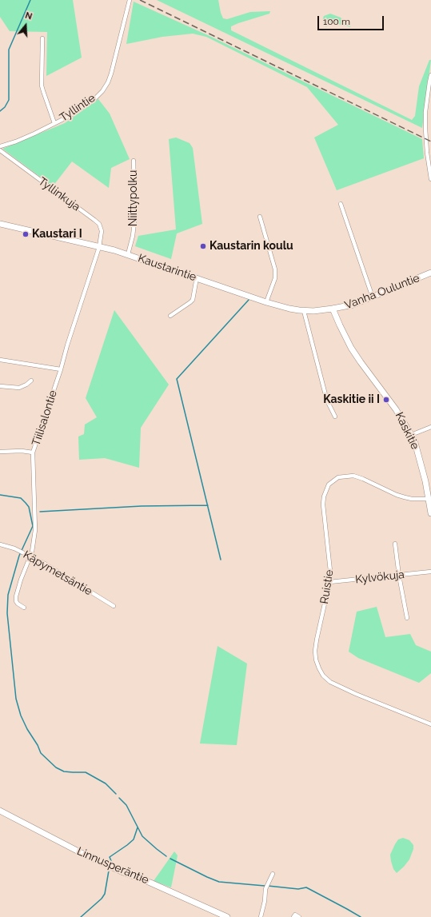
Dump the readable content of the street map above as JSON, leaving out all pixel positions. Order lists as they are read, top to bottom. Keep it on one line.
{"streets":{"street":["Tyllintie","Tyllinkuja","Niittypolku","Kaustarintie","Vanha Ouluntie","Tiilisalontie","Kaskitie","Käpymetsäntie","Kylvökuja","Ruistie","Linnusperäntie"]},"crossings":[["Tyllinkuja","Kaustarintie"],["Tyllinkuja","Tiilisalontie"],["Niittypolku","Kaustarintie"],["Kaustarintie","Vanha Ouluntie"],["Kaustarintie","Tiilisalontie"],["Kaustarintie","Kaskitie"],["Vanha Ouluntie","Kaskitie"],["Tiilisalontie","Käpymetsäntie"],["Kaskitie","Ruistie"],["Kylvökuja","Ruistie"]],"places":["Kaustari I","Kaustarin koulu","Kaskitie ii I"],"scale_bar":"100 m","north":"top"}
